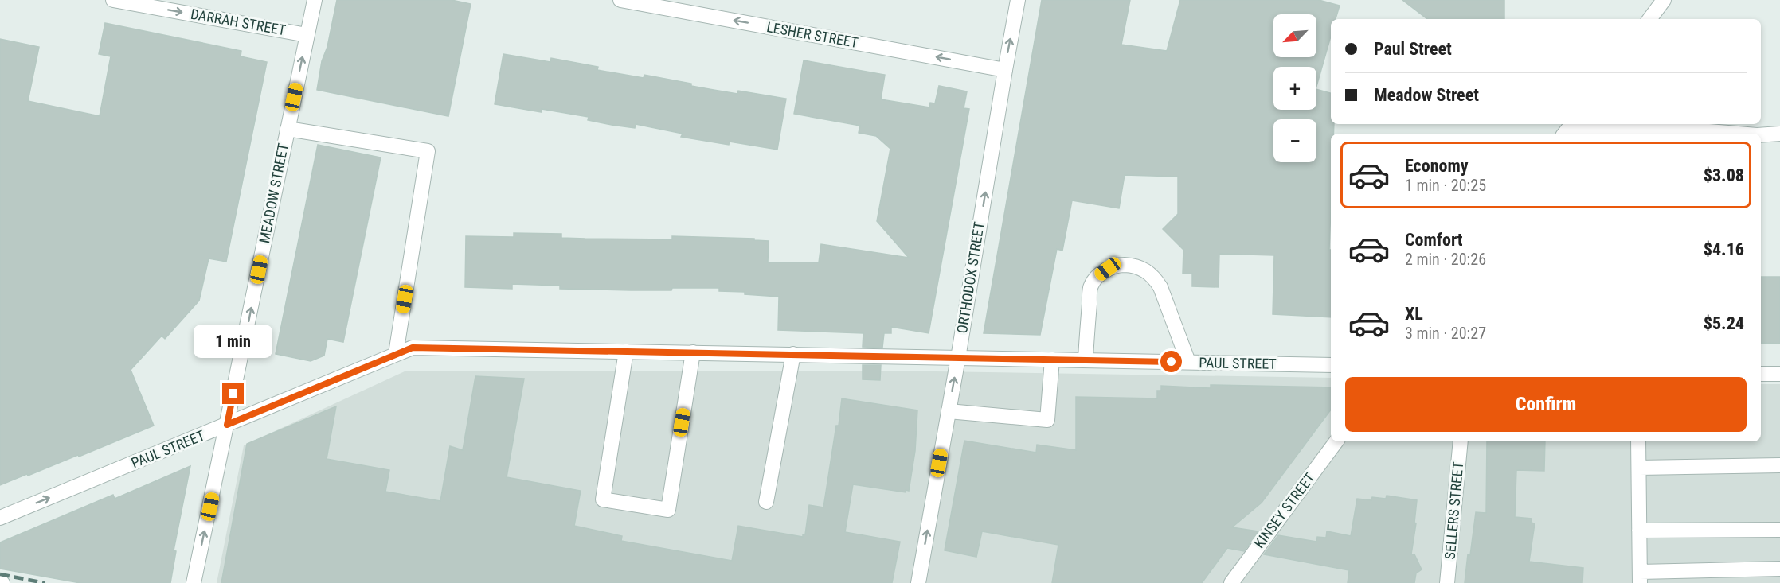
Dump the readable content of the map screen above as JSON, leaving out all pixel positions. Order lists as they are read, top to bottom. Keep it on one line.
{"streets":{"street":["DARRAH STREET","LESHER STREET","MEADOW STREET","ORTHODOX STREET","PAUL STREET","KINSEY STREET","SELLERS STREET"]},"crossings":[["DARRAH STREET","MEADOW STREET"],["LESHER STREET","ORTHODOX STREET"],["MEADOW STREET","PAUL STREET"],["ORTHODOX STREET","PAUL STREET"]],"one_way":["DARRAH STREET","LESHER STREET","MEADOW STREET","ORTHODOX STREET"],"north":"bottom left","page":{"map_buttons":["+","−"],"banner":["Paul Street","Meadow Street"],"list":[{"name":"Economy","note":"1 min · 20:25","value":"$3.08"},{"name":"Comfort","note":"2 min · 20:26","value":"$4.16"},{"name":"XL","note":"3 min · 20:27","value":"$5.24"}],"bubble":"1 min","buttons":"Confirm"}}
